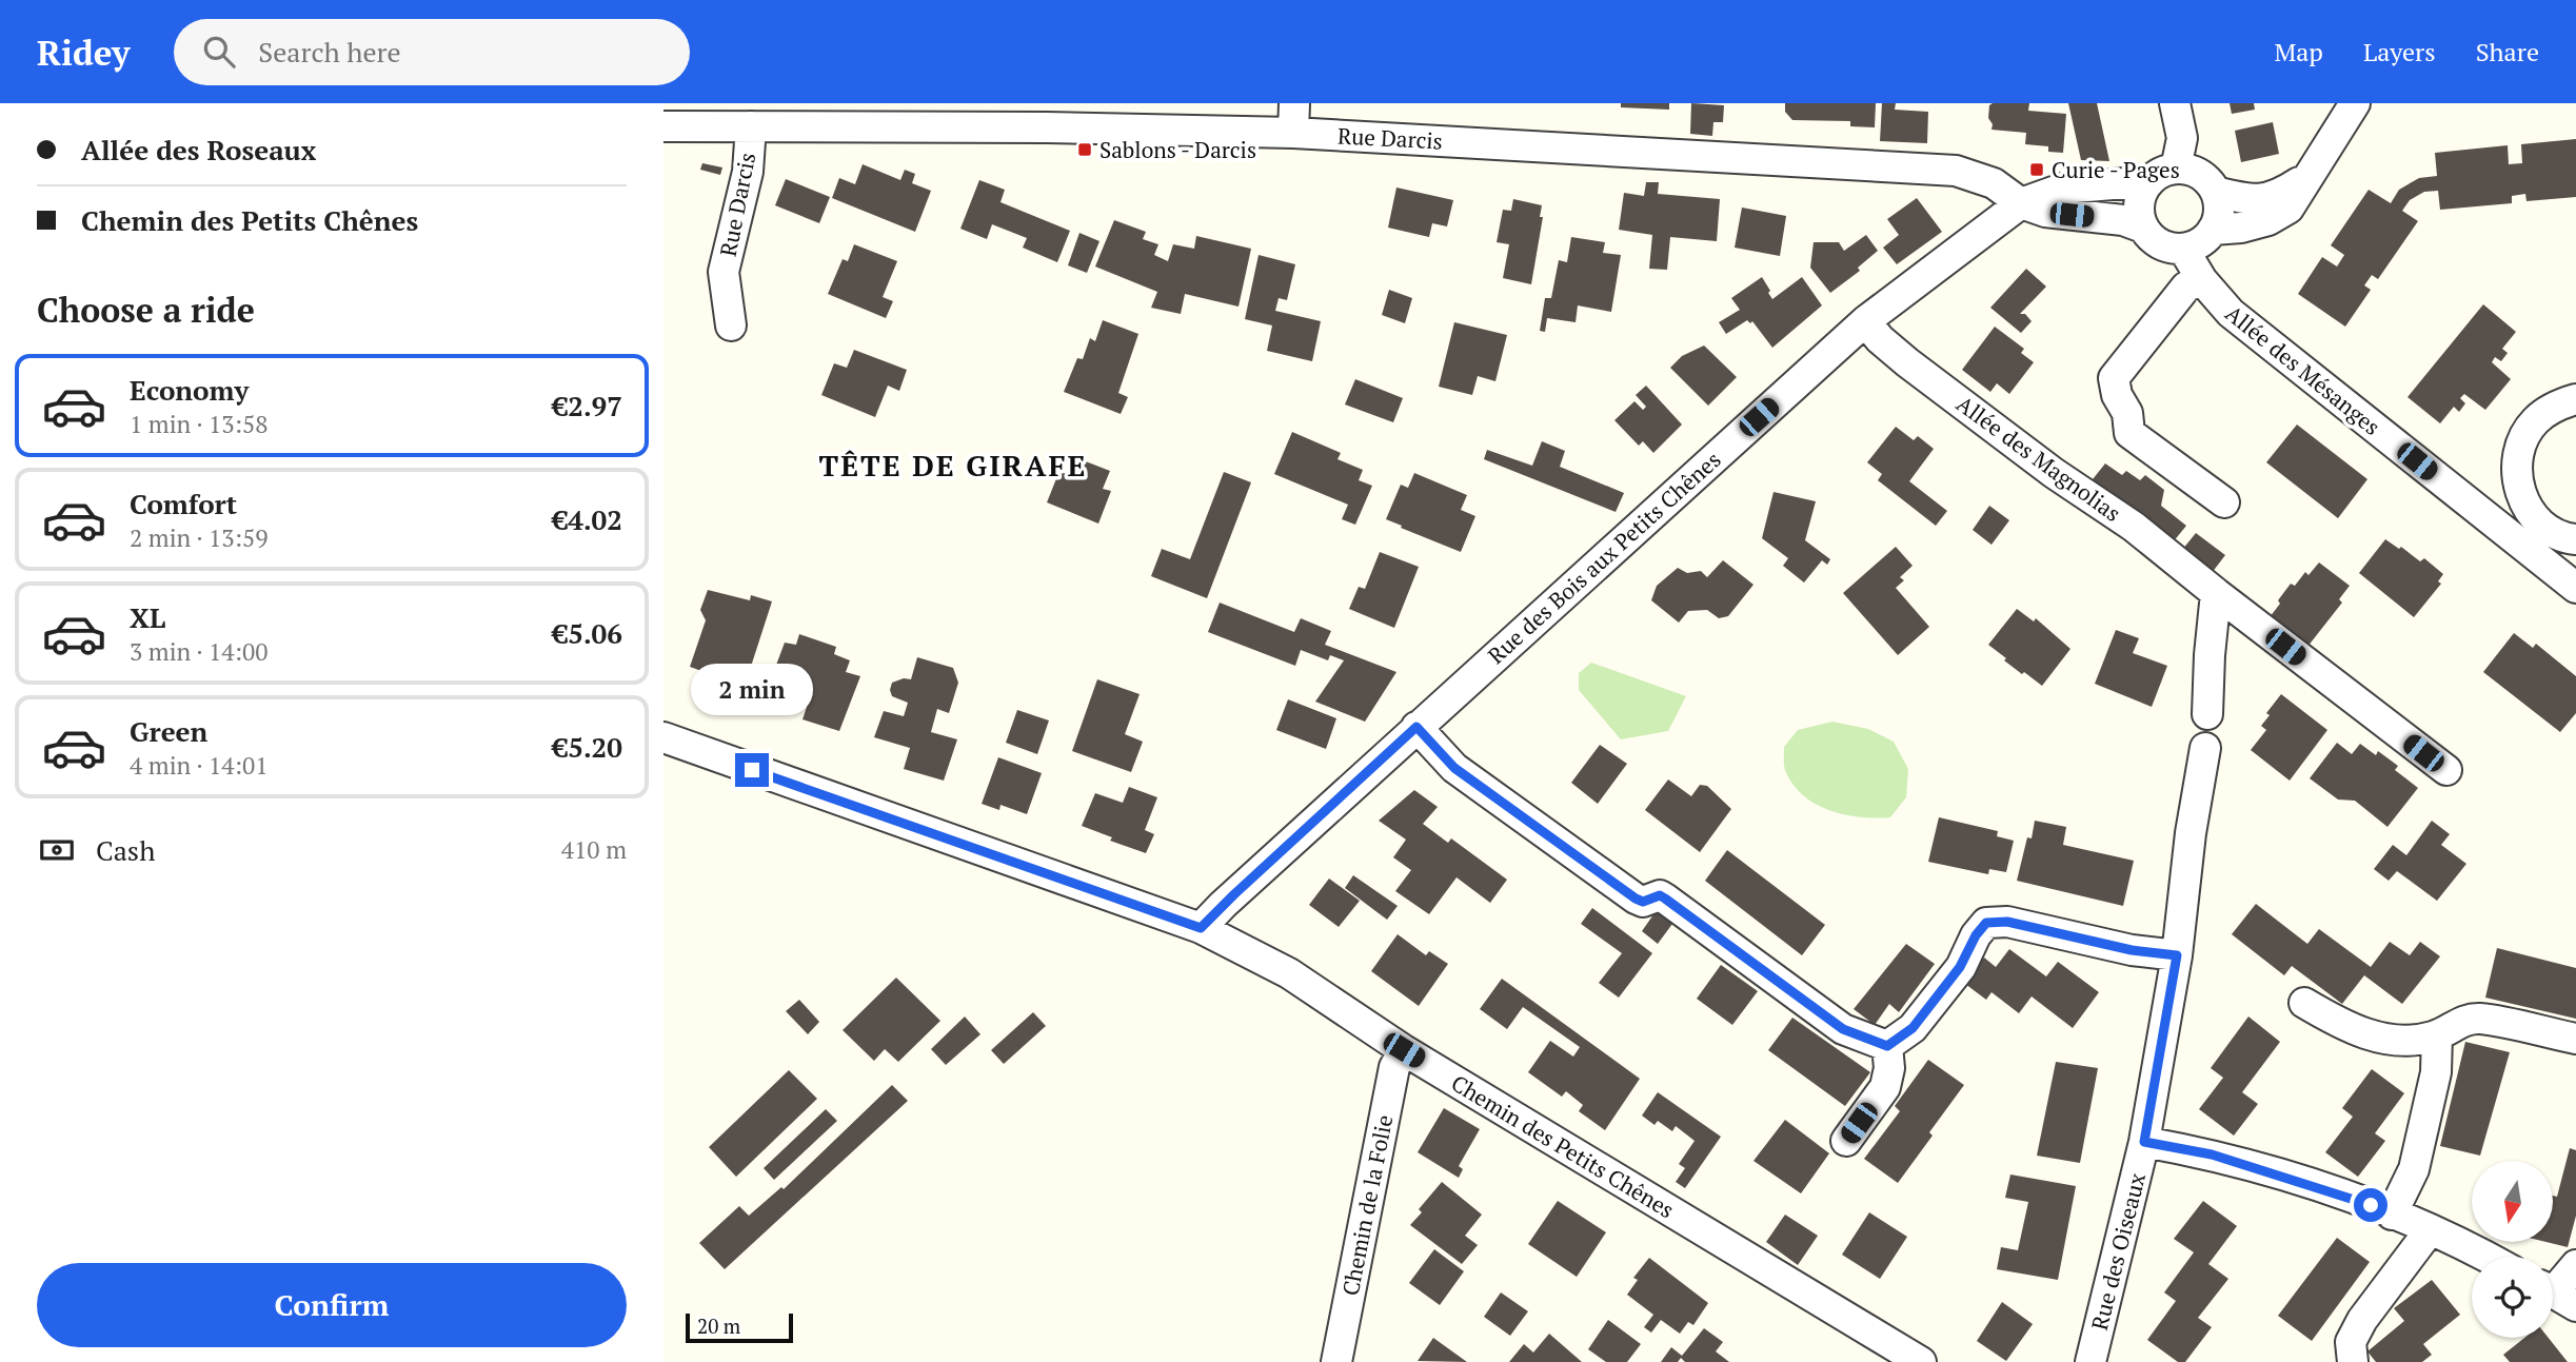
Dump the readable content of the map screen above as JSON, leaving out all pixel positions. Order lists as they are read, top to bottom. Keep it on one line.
{"streets":{"street":["Rue Darcis","Allée des Mésanges","Allée des Magnolias","Rue des Bois aux Petits Chênes","Chemin des Petits Chênes","Chemin de la Folie","Rue des Oiseaux"]},"crossings":[["Rue Darcis","Allée des Mésanges"],["Rue Darcis","Rue des Bois aux Petits Chênes"],["Allée des Magnolias","Rue des Bois aux Petits Chênes"],["Rue des Bois aux Petits Chênes","Chemin des Petits Chênes"],["Chemin des Petits Chênes","Chemin de la Folie"]],"districts":["TÊTE DE GIRAFE"],"places":{"transit":["Sablons - Darcis","Curie - Pages"]},"scale_bar":"20 m","north":"bottom","page":{"header":"Ridey","search":"Search here","nav":["Map","Layers","Share"],"banner":["Allée des Roseaux","Chemin des Petits Chênes"],"heading":"Choose a ride","list":[{"name":"Economy","note":"1 min · 13:58","value":"€2.97"},{"name":"Comfort","note":"2 min · 13:59","value":"€4.02"},{"name":"XL","note":"3 min · 14:00","value":"€5.06"},{"name":"Green","note":"4 min · 14:01","value":"€5.20"}],"bubble":"2 min","pay":["Cash","410 m"],"buttons":"Confirm","scale":"20 m"}}
